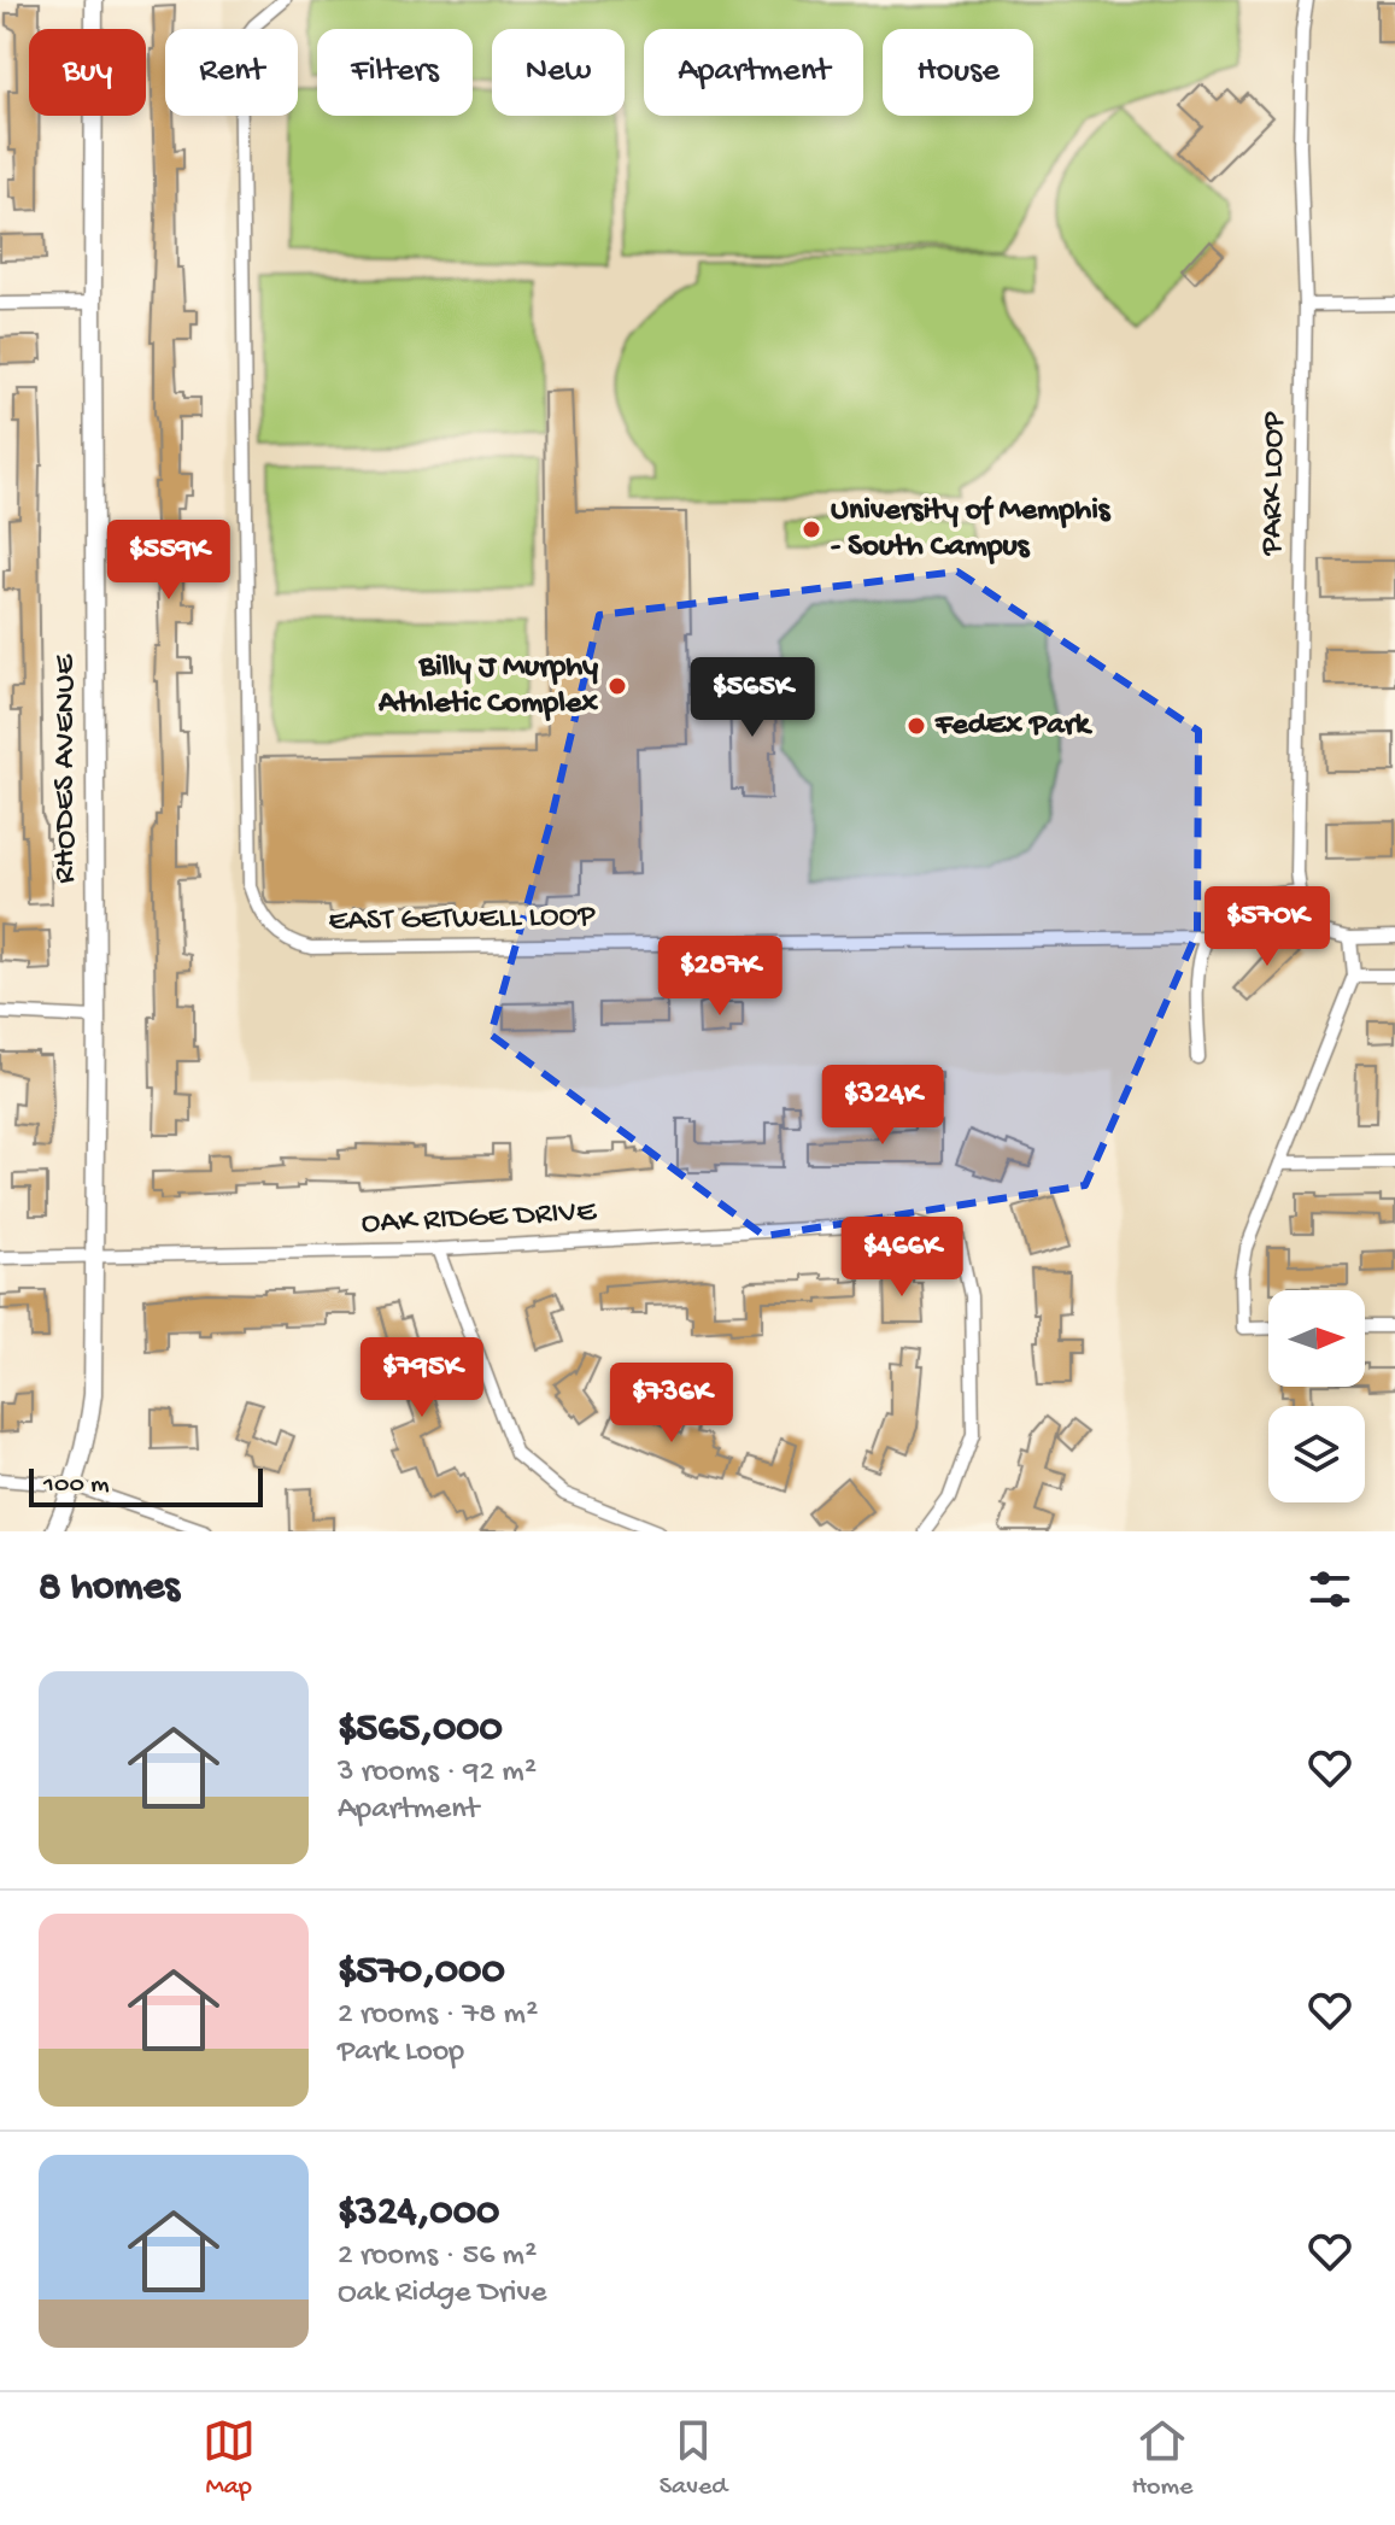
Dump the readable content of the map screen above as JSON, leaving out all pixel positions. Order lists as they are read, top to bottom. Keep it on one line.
{"streets":{"main road":["RHODES AVENUE"],"street":["PARK LOOP","EAST GETWELL LOOP","OAK RIDGE DRIVE"]},"crossings":[["RHODES AVENUE","OAK RIDGE DRIVE"]],"places":["University of Memphis - South Campus","Billy J Murphy Athletic Complex","FedEx Park"],"scale_bar":"100 m","north":"right","page":{"chip":["Buy","Rent","Filters","New","Apartment","House"],"price":["$559K","$565K","$570K","$287K","$324K","$466K","$795K","$736K"],"scale":"100 m","heading":"8 homes","list":[{"name":"$565,000","note":"3 rooms · 92 m² · Apartment"},{"name":"$570,000","note":"2 rooms · 78 m² · Park Loop"},{"name":"$324,000","note":"2 rooms · 56 m² · Oak Ridge Drive"}],"tabs":["Map","Saved","Home"]}}
